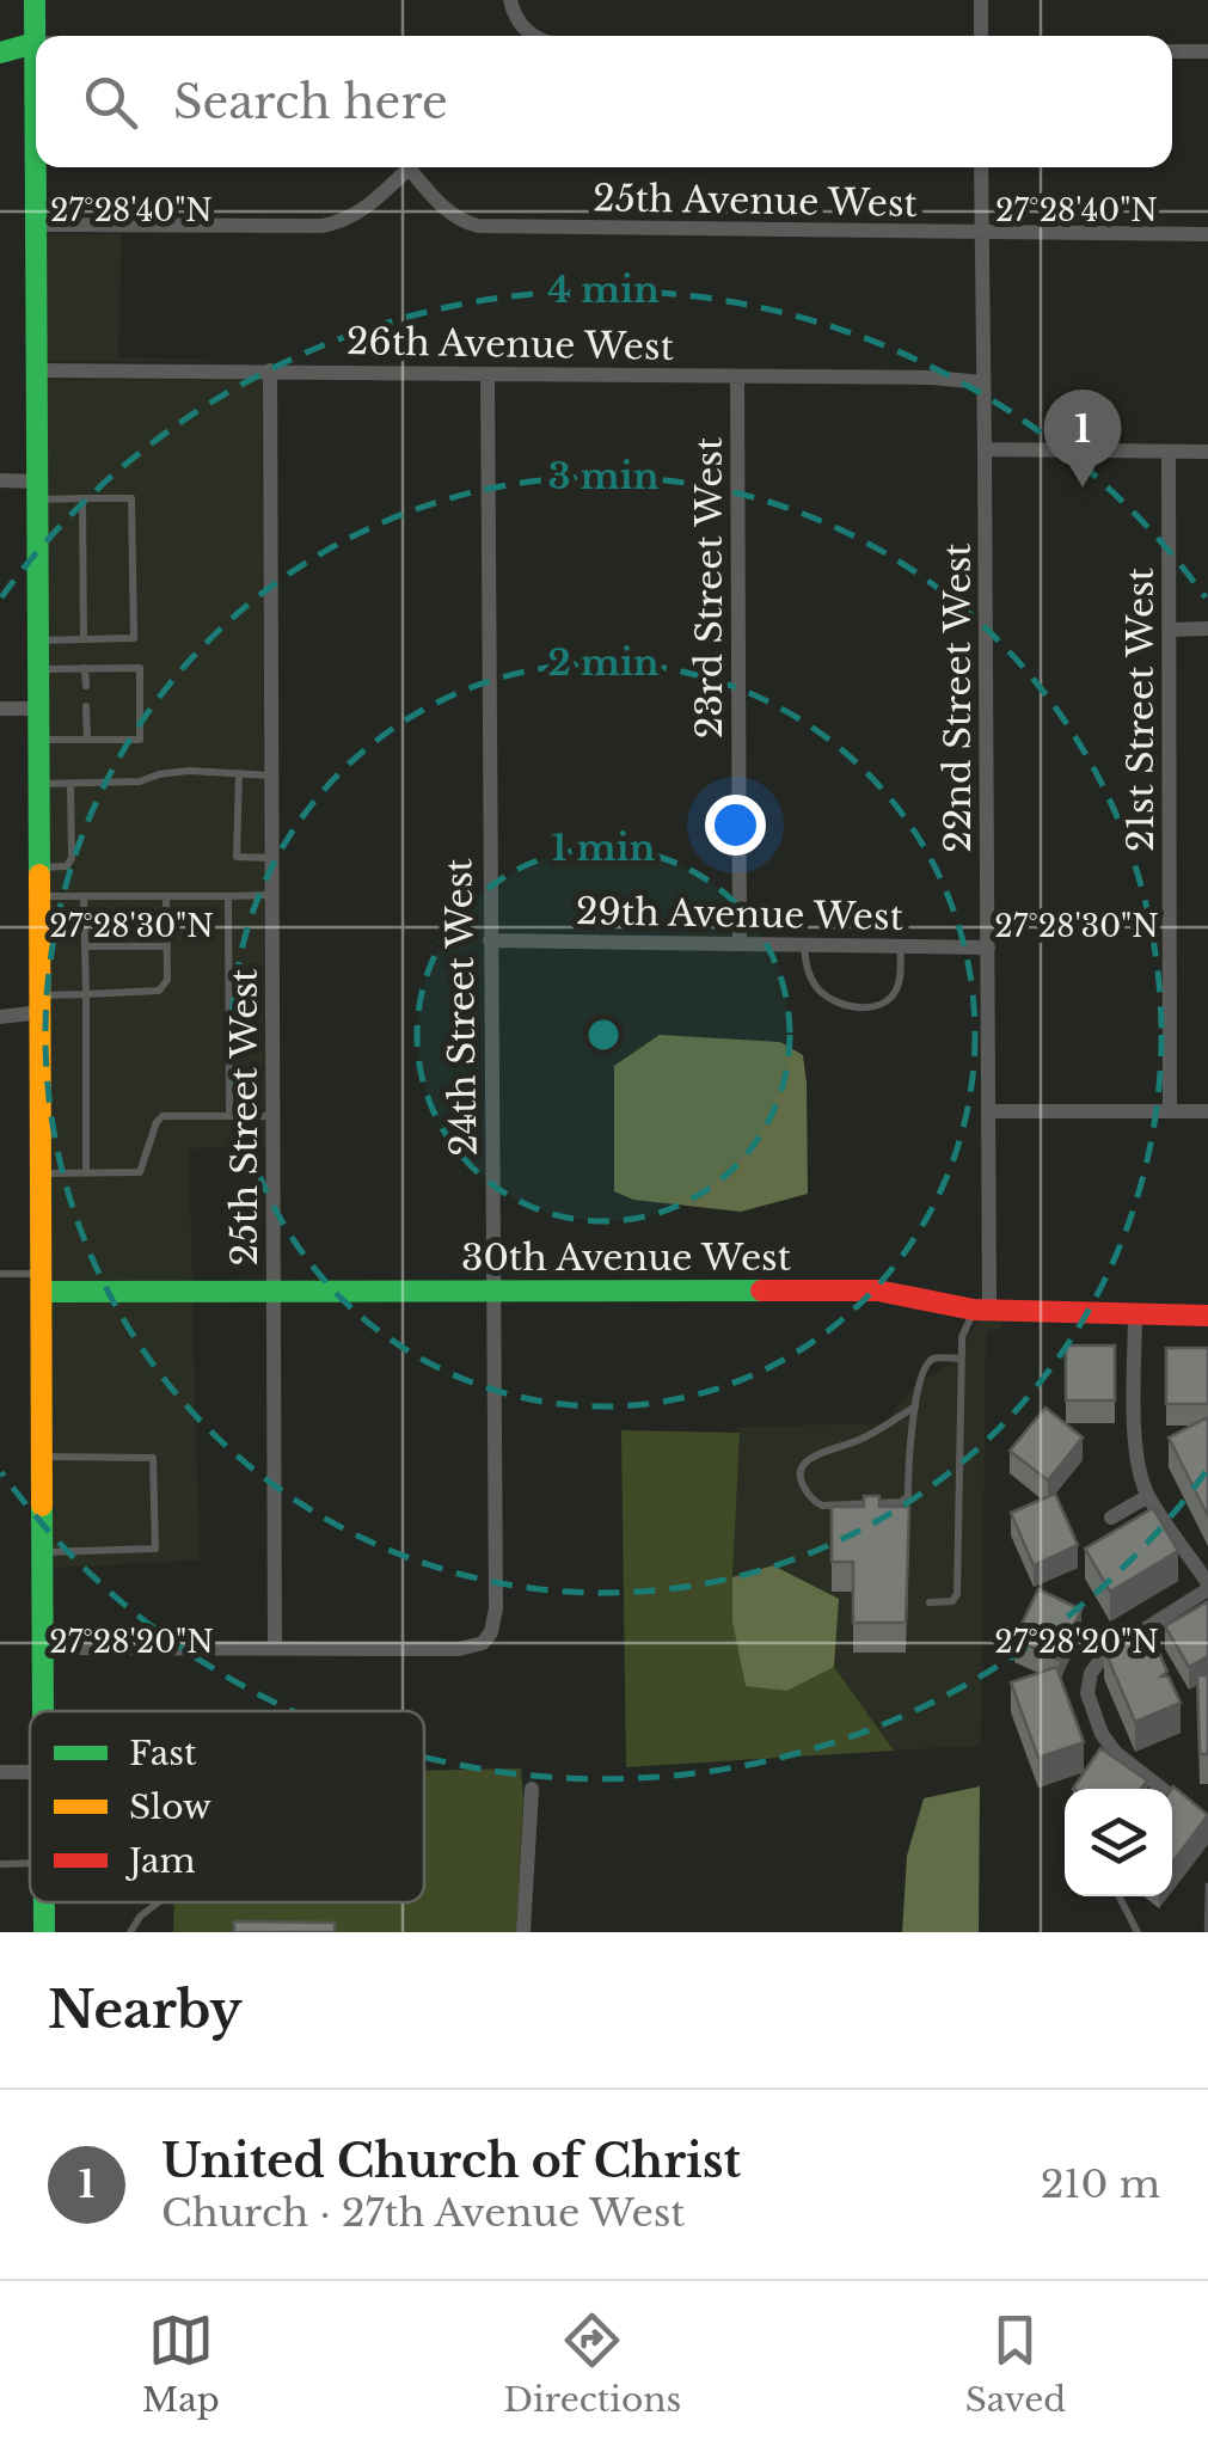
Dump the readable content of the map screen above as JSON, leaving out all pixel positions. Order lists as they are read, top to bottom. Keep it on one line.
{"streets":{"street":["25th Avenue West","26th Avenue West","23rd Street West","22nd Street West","21st Street West","29th Avenue West","24th Street West","25th Street West","30th Avenue West"]},"crossings":[["25th Avenue West","22nd Street West"],["26th Avenue West","23rd Street West"],["26th Avenue West","22nd Street West"],["26th Avenue West","24th Street West"],["26th Avenue West","25th Street West"],["23rd Street West","29th Avenue West"],["22nd Street West","29th Avenue West"],["22nd Street West","30th Avenue West"],["29th Avenue West","24th Street West"],["24th Street West","25th Street West"],["24th Street West","30th Avenue West"],["25th Street West","30th Avenue West"]],"legend":["Fast","Slow","Jam"],"page":{"search":"Search here","pins":"1","heading":"Nearby","list":[{"mark":"1","name":"United Church of Christ","note":"Church · 27th Avenue West","value":"210 m"}],"nav":["Map","Directions","Saved"]},"coordinates":["27°28'40\"N","27°28'30\"N","27°28'20\"N"],"rings":["4 min","3 min","2 min","1 min"]}
